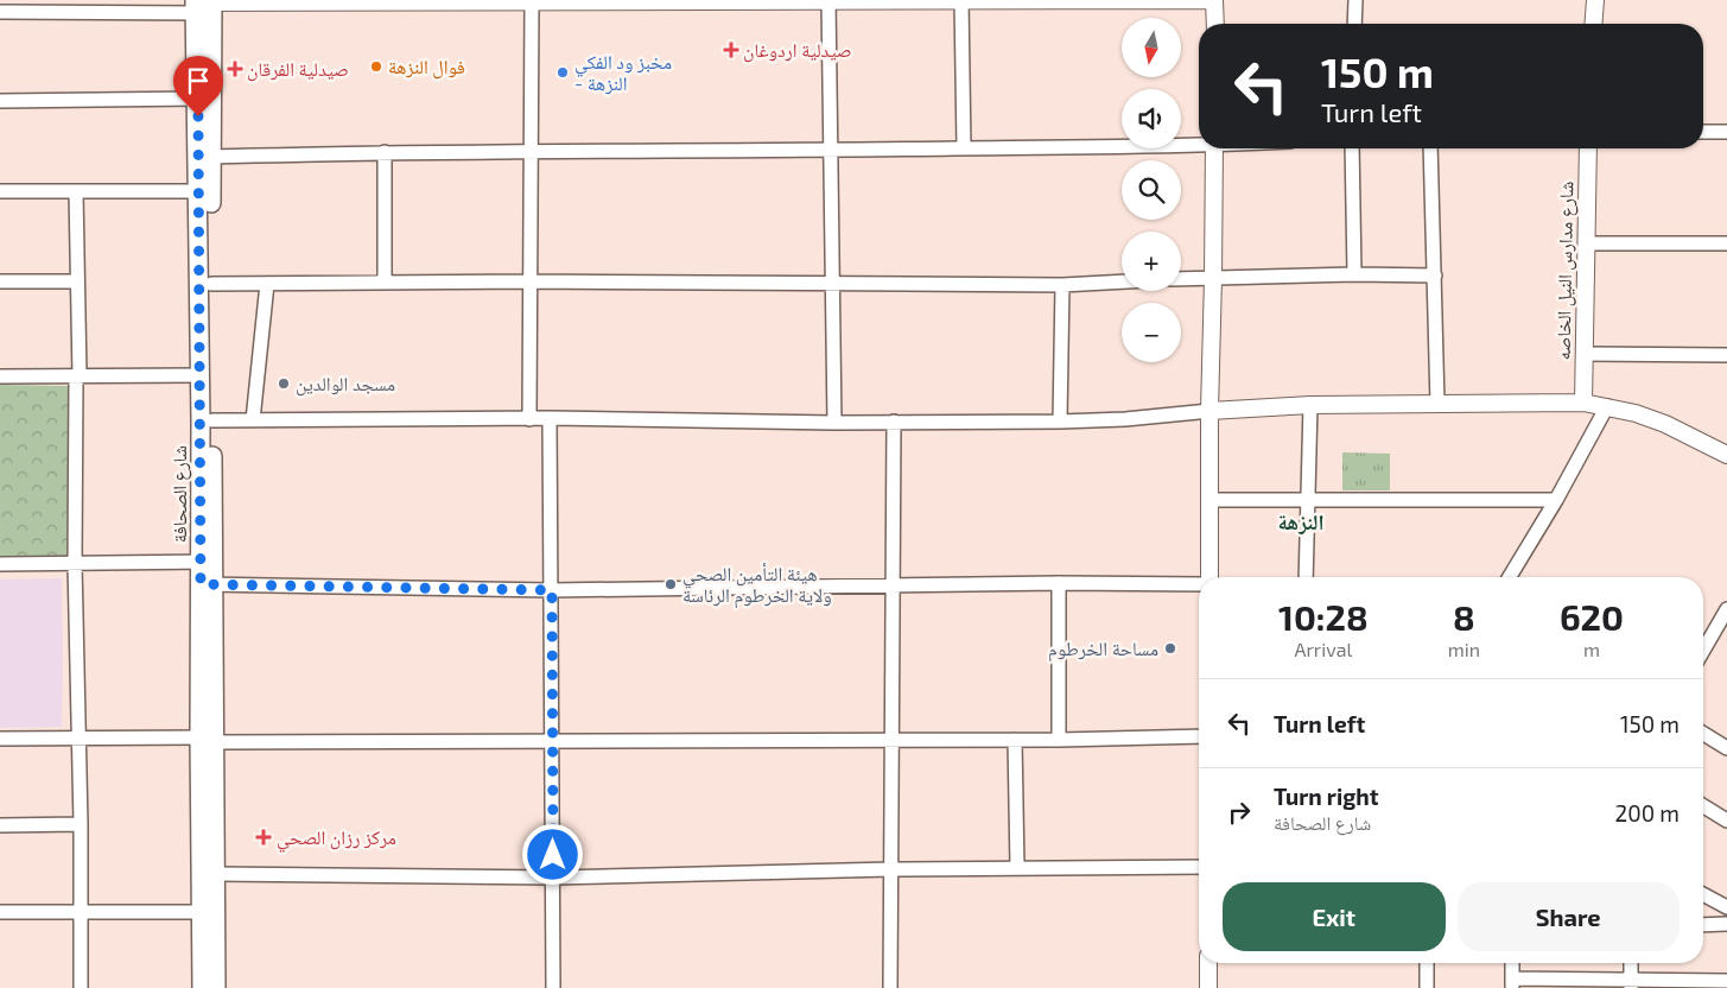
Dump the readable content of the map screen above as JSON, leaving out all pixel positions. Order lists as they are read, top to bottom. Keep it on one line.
{"streets":{"main road":["شارع الصحافة"],"street":["شارع مدارس النيل الخاصه"]},"districts":["النزهة"],"places":{"health":["صيدلية اردوغان","صيدلية الفرقان","مركز رزان الصحي"],"other":["فوال النزهة","مخبز ود الفكي - النزهة","مسجد الوالدين","هيئة التأمين الصحي ولاية الخرطوم الرئاسة","مساحة الخرطوم"]},"north":"bottom","page":{"map_buttons":["+","−"],"turn":["150 m","Turn left"],"eta":["10:28","Arrival","8","min","620","m"],"list":[{"name":"Turn left","value":"150 m"},{"name":"Turn right","note":"شارع الصحافة","value":"200 m"}],"buttons":["Exit","Share"]}}
